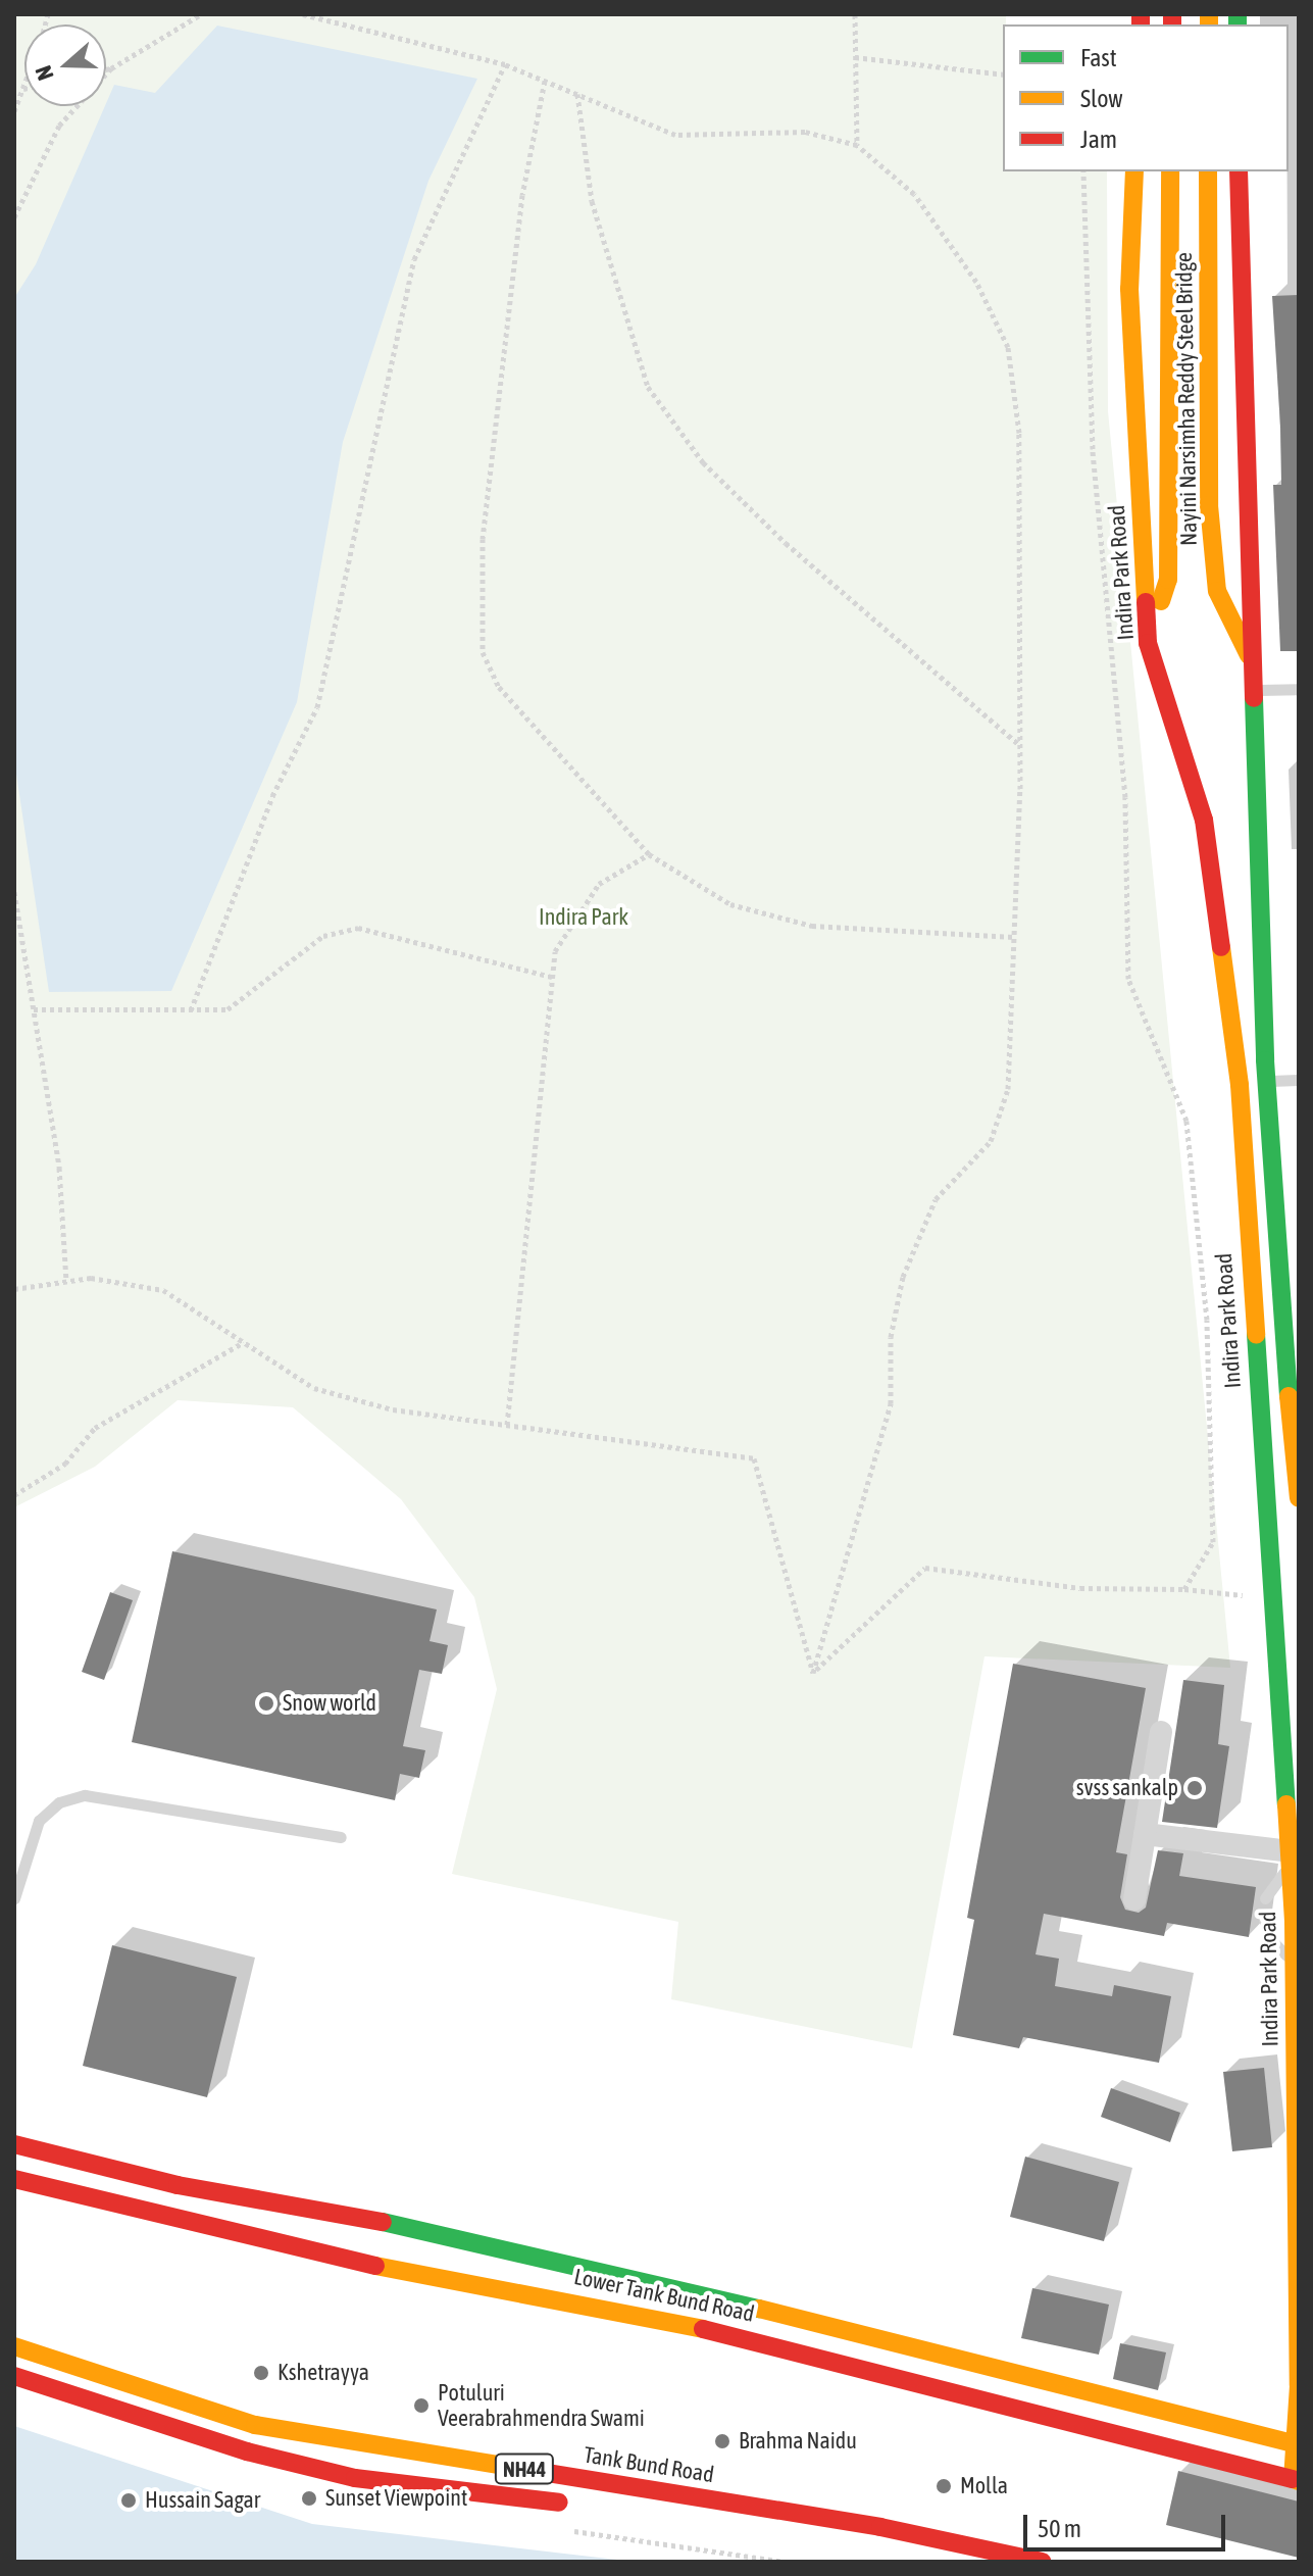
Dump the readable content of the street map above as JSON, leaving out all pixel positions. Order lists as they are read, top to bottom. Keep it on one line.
{"streets":{"main road":["Nayini Narsimha Reddy Steel Bridge","Indira Park Road","Lower Tank Bund Road","Tank Bund Road","NH44"]},"crossings":[["Nayini Narsimha Reddy Steel Bridge","Indira Park Road"],["Indira Park Road","Lower Tank Bund Road"]],"parks":["Indira Park"],"places":["Snow world","svss sankalp","Kshetrayya","Potuluri Veerabrahmendra Swami","Brahma Naidu","Molla","Sunset Viewpoint","Hussain Sagar"],"legend":["Fast","Slow","Jam"],"scale_bar":"50 m","north":"left"}
